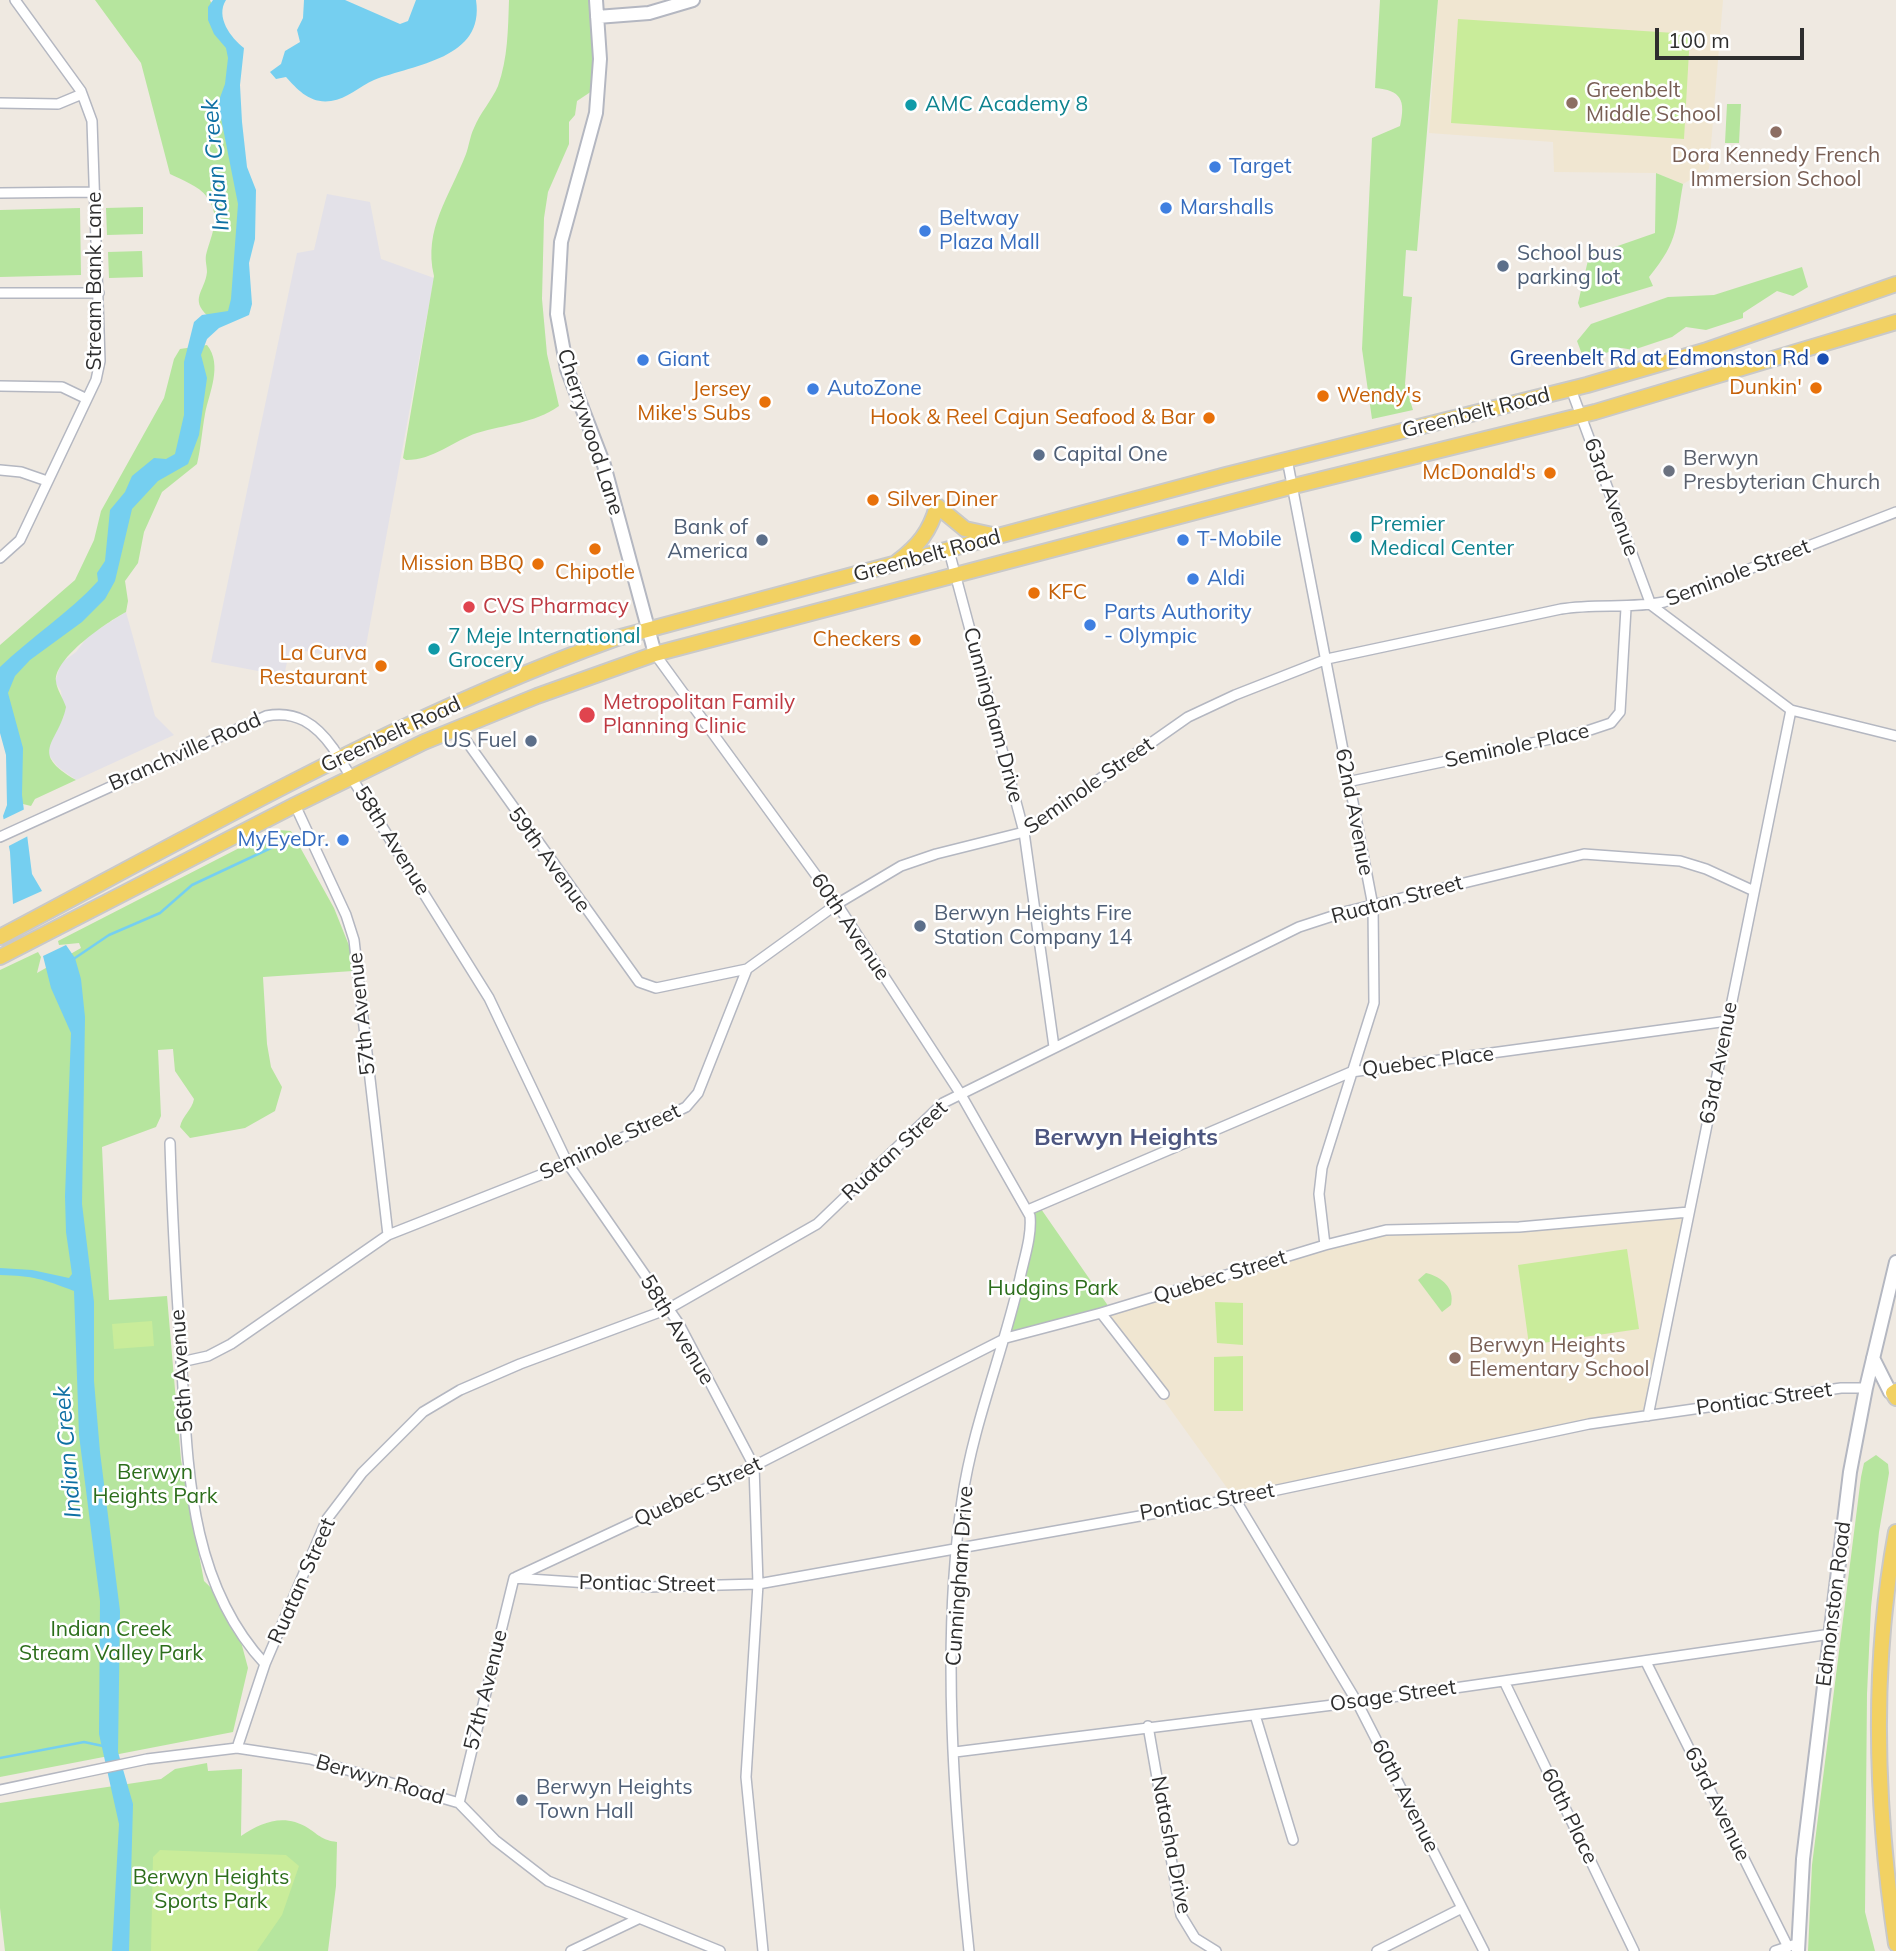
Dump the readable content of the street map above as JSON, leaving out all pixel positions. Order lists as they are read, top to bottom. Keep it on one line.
{"streets":{"main road":["Greenbelt Road"],"street":["Stream Bank Lane","Cherrywood Lane","63rd Avenue","Seminole Street","Cunningham Drive","Seminole Place","Branchville Road","62nd Avenue","58th Avenue","59th Avenue","Ruatan Street","60th Avenue","57th Avenue","Quebec Place","Quebec Street","56th Avenue","Pontiac Street","Edmonston Road","Osage Street","Berwyn Road","60th Place","Natasha Drive"]},"crossings":[["Greenbelt Road","Cherrywood Lane"],["Greenbelt Road","63rd Avenue"],["Greenbelt Road","Cunningham Drive"],["Greenbelt Road","Branchville Road"],["Greenbelt Road","62nd Avenue"],["Greenbelt Road","58th Avenue"],["Greenbelt Road","59th Avenue"],["Greenbelt Road","60th Avenue"],["Greenbelt Road","57th Avenue"],["Cherrywood Lane","60th Avenue"],["63rd Avenue","Seminole Street"],["63rd Avenue","Ruatan Street"],["63rd Avenue","Quebec Place"],["63rd Avenue","Quebec Street"],["63rd Avenue","Pontiac Street"],["63rd Avenue","Edmonston Road"],["63rd Avenue","Osage Street"],["Seminole Street","Cunningham Drive"],["Seminole Street","Seminole Place"],["Seminole Street","62nd Avenue"],["Seminole Street","58th Avenue"],["Seminole Street","59th Avenue"],["Seminole Street","60th Avenue"],["Seminole Street","57th Avenue"],["Seminole Street","56th Avenue"],["Cunningham Drive","Ruatan Street"],["Cunningham Drive","60th Avenue"],["Cunningham Drive","Quebec Place"],["Cunningham Drive","Quebec Street"],["Cunningham Drive","Pontiac Street"],["Cunningham Drive","Osage Street"],["Seminole Place","62nd Avenue"],["Branchville Road","58th Avenue"],["62nd Avenue","Ruatan Street"],["62nd Avenue","Quebec Place"],["62nd Avenue","Quebec Street"],["58th Avenue","Ruatan Street"],["58th Avenue","Quebec Street"],["58th Avenue","Pontiac Street"],["Ruatan Street","60th Avenue"],["Ruatan Street","56th Avenue"],["Ruatan Street","Berwyn Road"],["60th Avenue","Quebec Place"],["60th Avenue","Pontiac Street"],["60th Avenue","Osage Street"],["57th Avenue","Quebec Street"],["57th Avenue","Pontiac Street"],["57th Avenue","Berwyn Road"],["Quebec Street","Pontiac Street"],["Pontiac Street","Edmonston Road"],["Edmonston Road","Osage Street"],["Osage Street","60th Place"],["Osage Street","Natasha Drive"]],"districts":["Berwyn Heights"],"water":["Indian Creek"],"parks":["Hudgins Park","Berwyn Heights Park","Indian Creek Stream Valley Park","Berwyn Heights Sports Park"],"places":["Greenbelt Middle School","AMC Academy 8","Dora Kennedy French Immersion School","Target","Marshalls","Beltway Plaza Mall","School bus parking lot","Greenbelt Rd at Edmonston Rd","Giant","Dunkin'","AutoZone","Wendy's","Jersey Mike's Subs","Hook & Reel Cajun Seafood & Bar","Capital One","Berwyn Presbyterian Church","McDonald's","Silver Diner","Premier Medical Center","Bank of America","T-Mobile","Chipotle","Mission BBQ","Aldi","KFC","CVS Pharmacy","Parts Authority - Olympic","Checkers","7 Meje International Grocery","La Curva Restaurant","Metropolitan Family Planning Clinic","US Fuel","MyEyeDr.","Berwyn Heights Fire Station Company 14","Berwyn Heights Elementary School","Berwyn Heights Town Hall"],"scale_bar":"100 m"}
